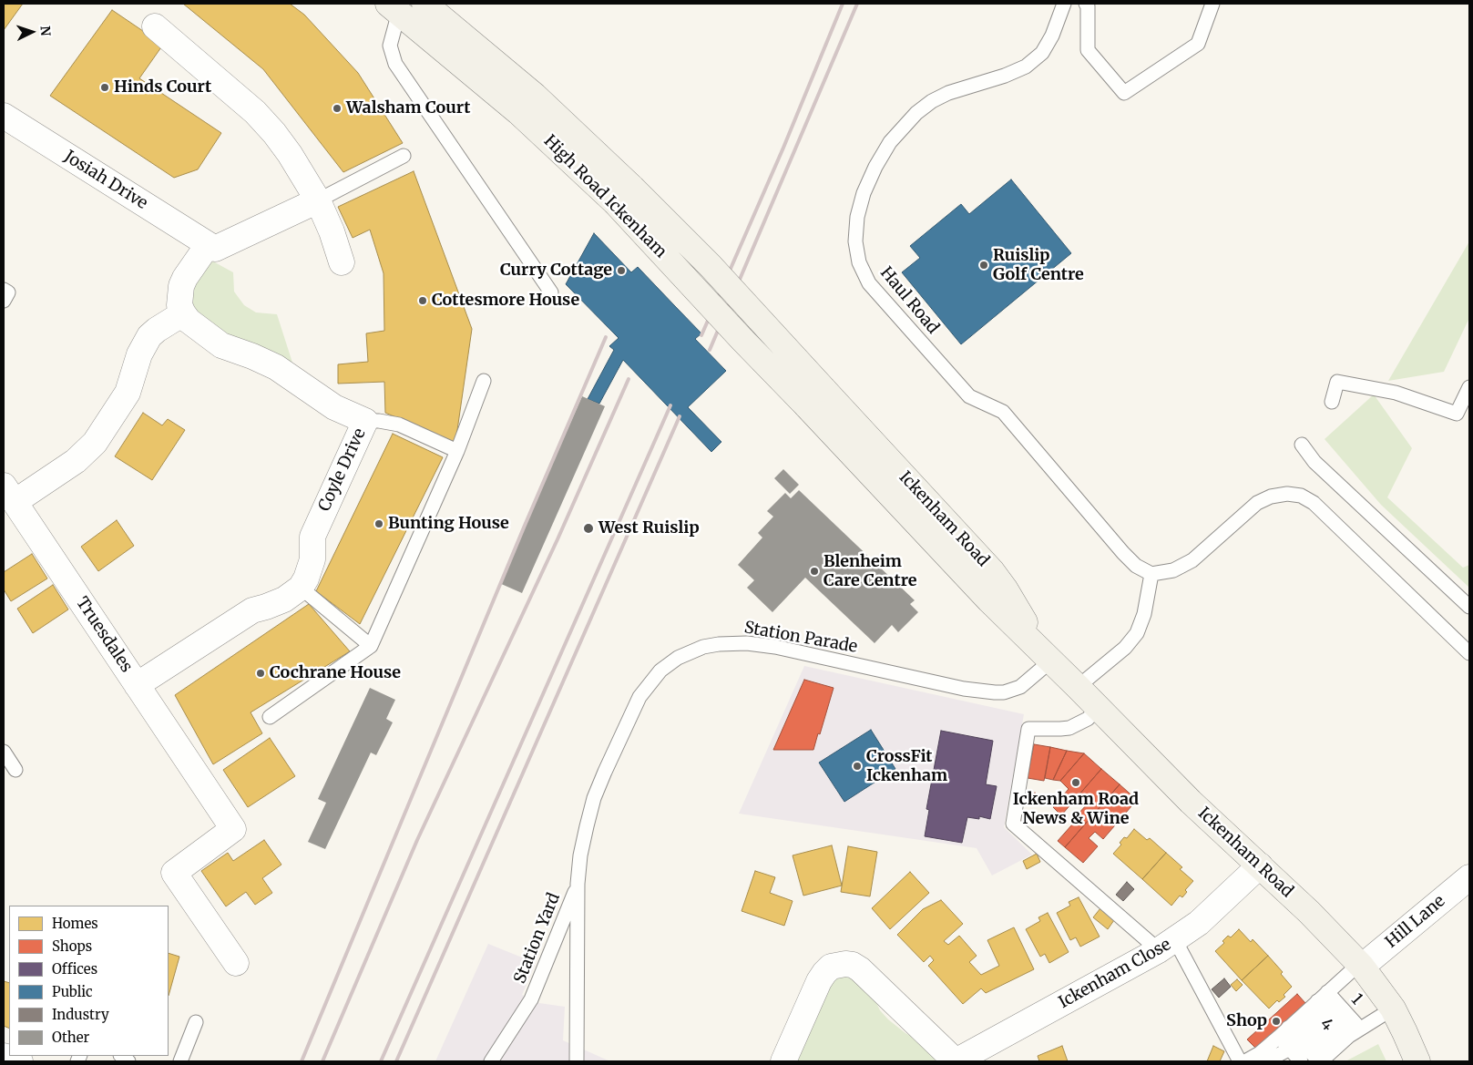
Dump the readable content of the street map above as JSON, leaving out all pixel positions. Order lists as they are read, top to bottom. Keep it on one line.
{"streets":{"main road":["High Road Ickenham","Ickenham Road"],"street":["Josiah Drive","Coyle Drive","Truesdales","Hill Lane","Ickenham Close"],"lane":["Haul Road","Station Parade","Station Yard","1"]},"crossings":[["High Road Ickenham","Ickenham Road"],["Ickenham Road","Station Parade"],["Ickenham Road","Hill Lane"],["Ickenham Road","Ickenham Close"],["Station Parade","Station Yard"]],"places":["Hinds Court","Walsham Court","Ruislip Golf Centre","Curry Cottage","Cottesmore House","Bunting House","West Ruislip","Blenheim Care Centre","Cochrane House","CrossFit Ickenham","Ickenham Road News & Wine","Shop"],"legend":["Homes","Shops","Offices","Public","Industry","Other"],"north":"right"}
